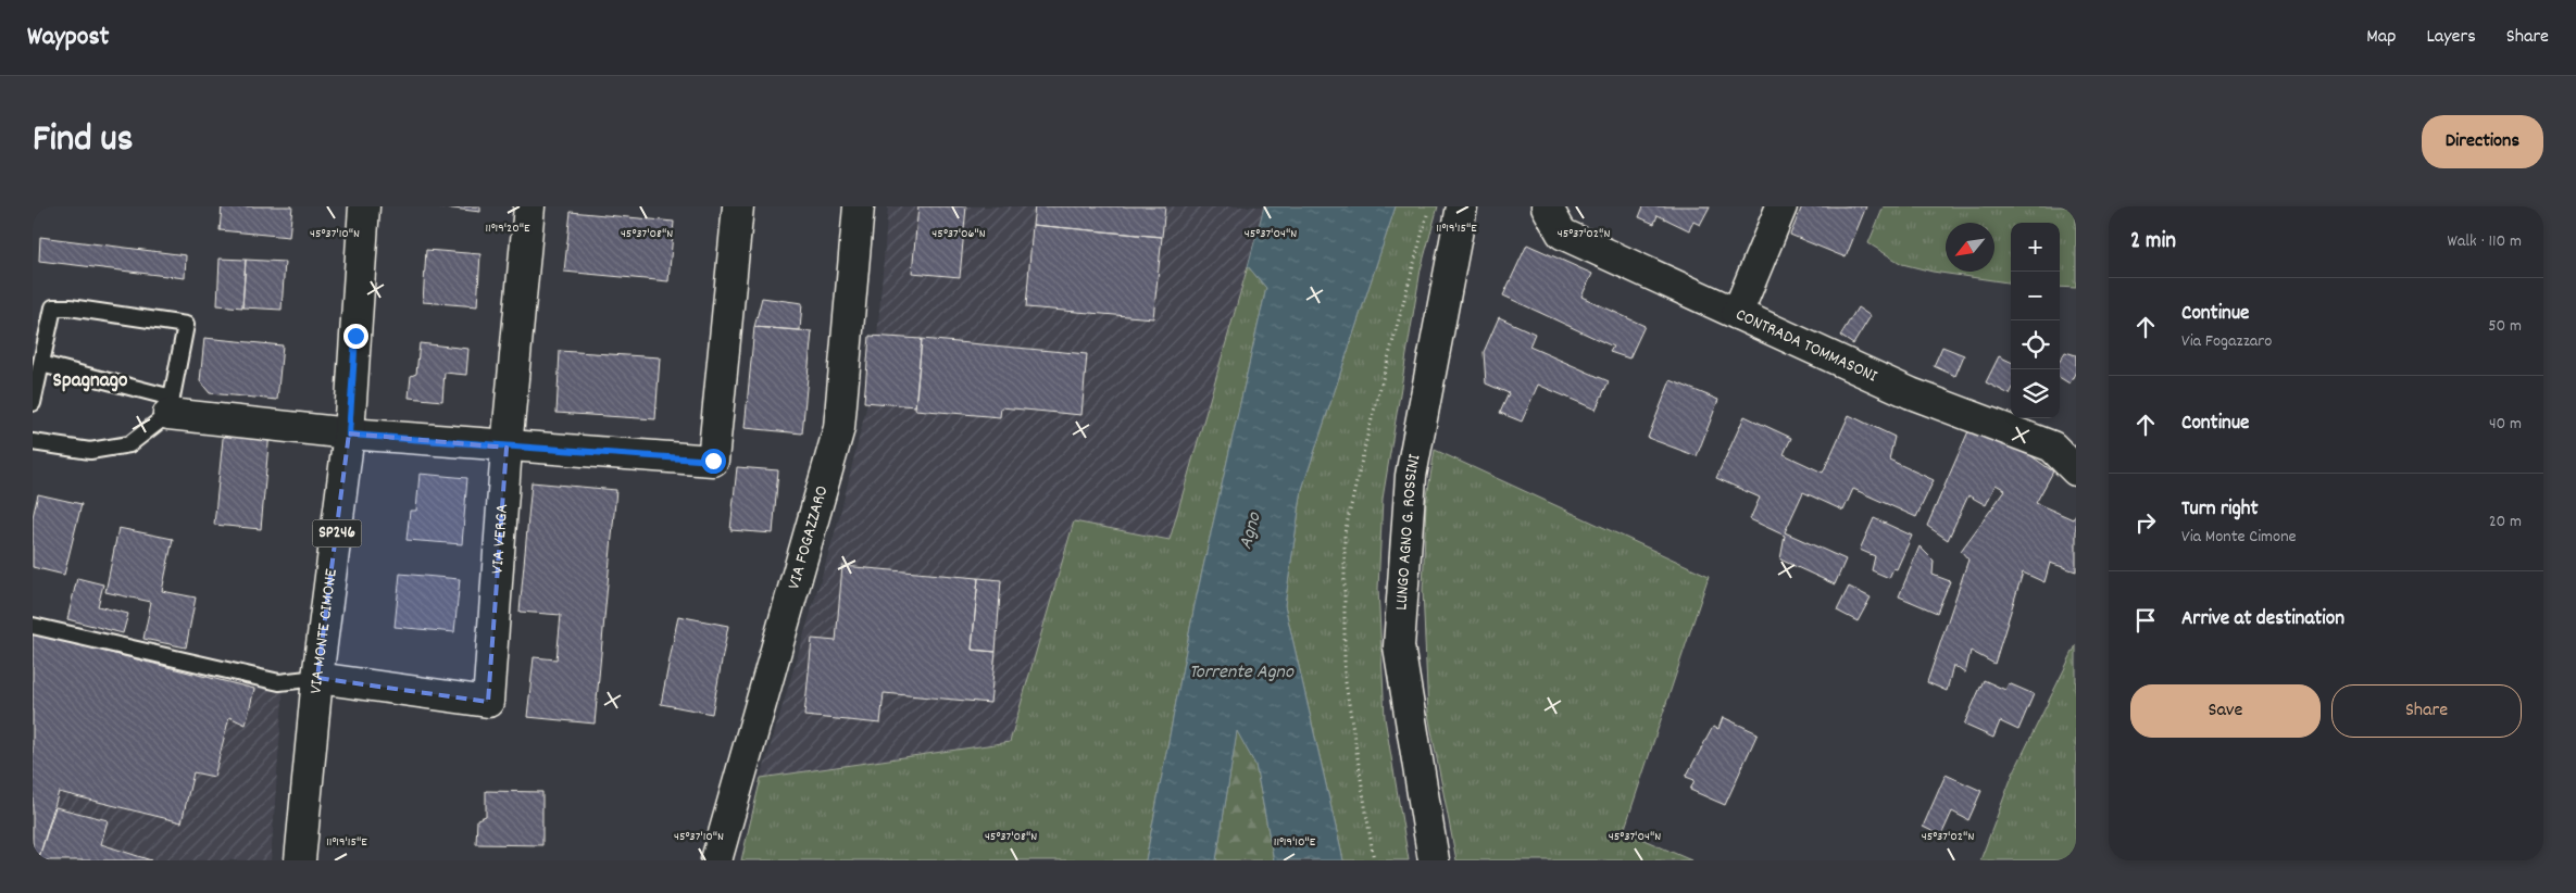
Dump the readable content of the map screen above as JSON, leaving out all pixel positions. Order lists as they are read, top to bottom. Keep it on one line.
{"streets":{"street":["CONTRADA TOMMASONI","LUNGO AGNO G. ROSSINI","SP246","VIA FOGAZZARO","VIA VERGA","VIA MONTE CIMONE"]},"crossings":[["VIA VERGA","VIA MONTE CIMONE"]],"districts":["Spagnago"],"water":["Agno","Torrente Agno"],"north":"bottom left","page":{"header":"Waypost","nav":["Map","Layers","Share"],"title":"Find us","buttons":["Directions",["Save","Share"]],"heading":["2 min","Walk · 110 m"],"map_buttons":["+","−"],"list":[["Continue","Via Fogazzaro","50 m"],["Continue","40 m"],["Turn right","Via Monte Cimone","20 m"],"Arrive at destination"]},"coordinates":["11°19'20\"E","11°19'15\"E","45°37'02\"N","45°37'10\"N","45°37'08\"N","45°37'06\"N","45°37'04\"N","11°19'10\"E"]}
